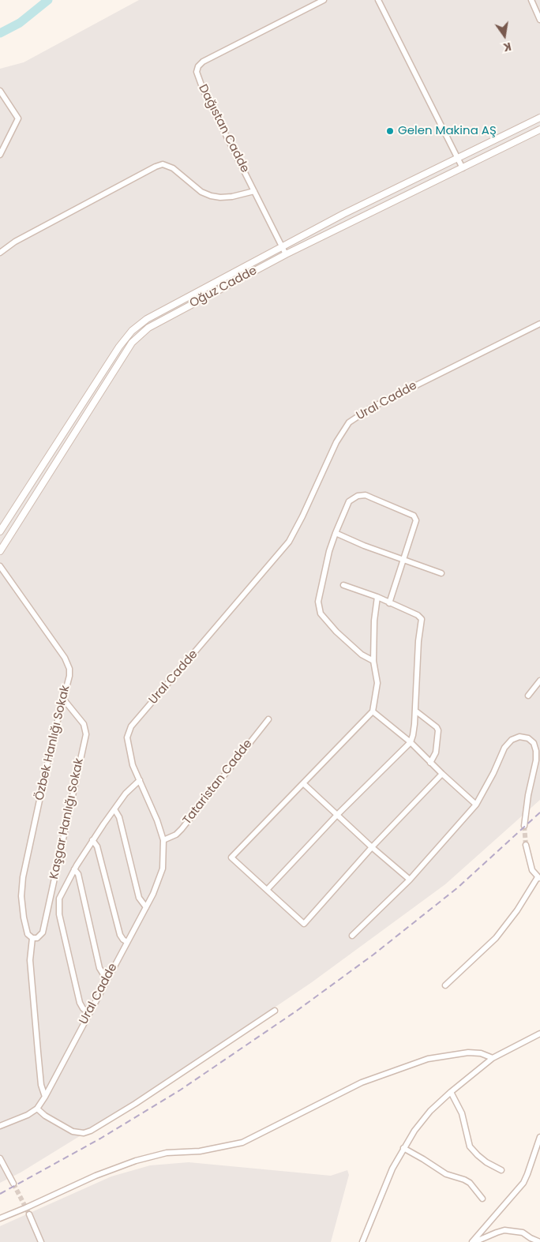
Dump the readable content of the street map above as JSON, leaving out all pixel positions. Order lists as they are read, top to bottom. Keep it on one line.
{"streets":{"street":["Dağıstan Cadde","Oğuz Cadde","Ural Cadde","Özbek Hanlığı Sokak","Tataristan Cadde","Kaşgar Hanlığı Sokak"]},"crossings":[["Dağıstan Cadde","Oğuz Cadde"],["Ural Cadde","Tataristan Cadde"],["Özbek Hanlığı Sokak","Kaşgar Hanlığı Sokak"]],"places":["Gelen Makina AŞ"],"north":"bottom"}
